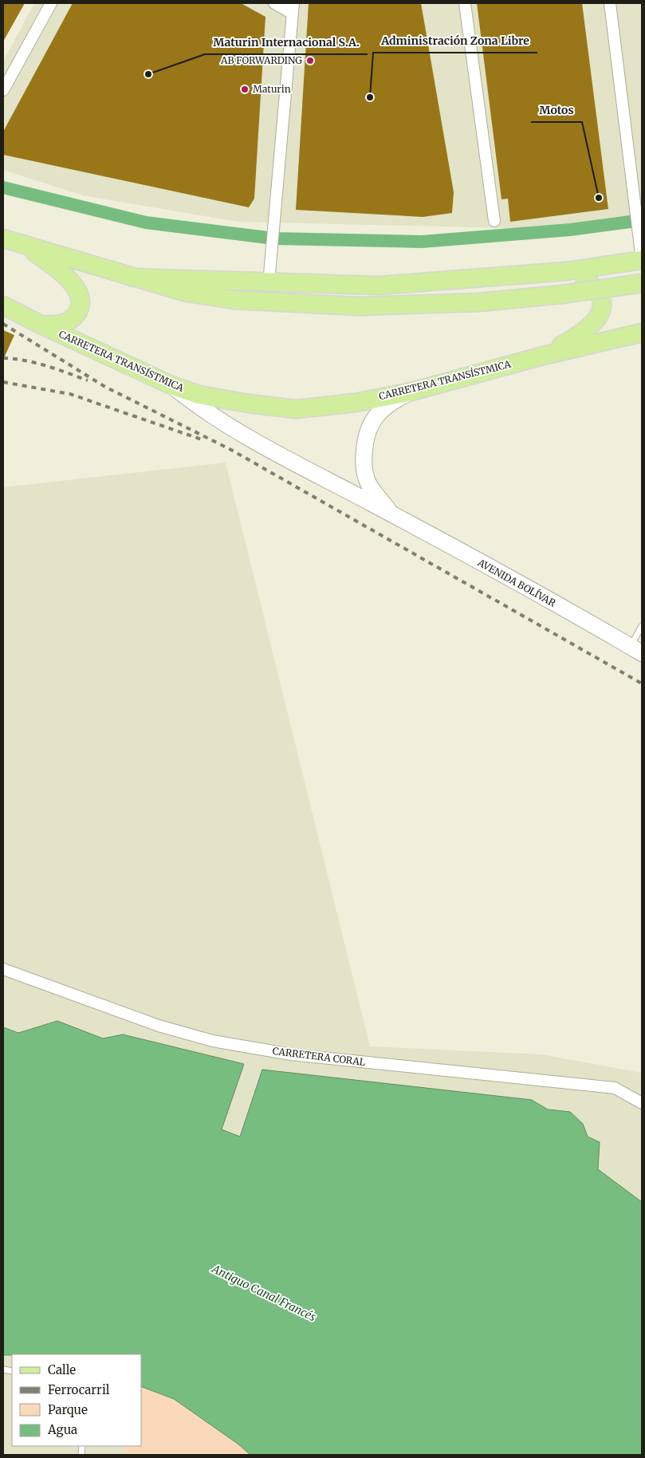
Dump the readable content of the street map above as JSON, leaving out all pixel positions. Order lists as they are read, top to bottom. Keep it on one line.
{"streets":{"main road":["CARRETERA TRANSÍSTMICA","AVENIDA BOLÍVAR"],"street":["CARRETERA CORAL"]},"crossings":[["CARRETERA TRANSÍSTMICA","AVENIDA BOLÍVAR"]],"water":["Antiguo Canal Francés"],"places":["AB FORWARDING","Maturin Internacional S.A.","Maturin","Administración Zona Libre","Motos"],"legend":["Calle","Ferrocarril","Parque","Agua"]}
